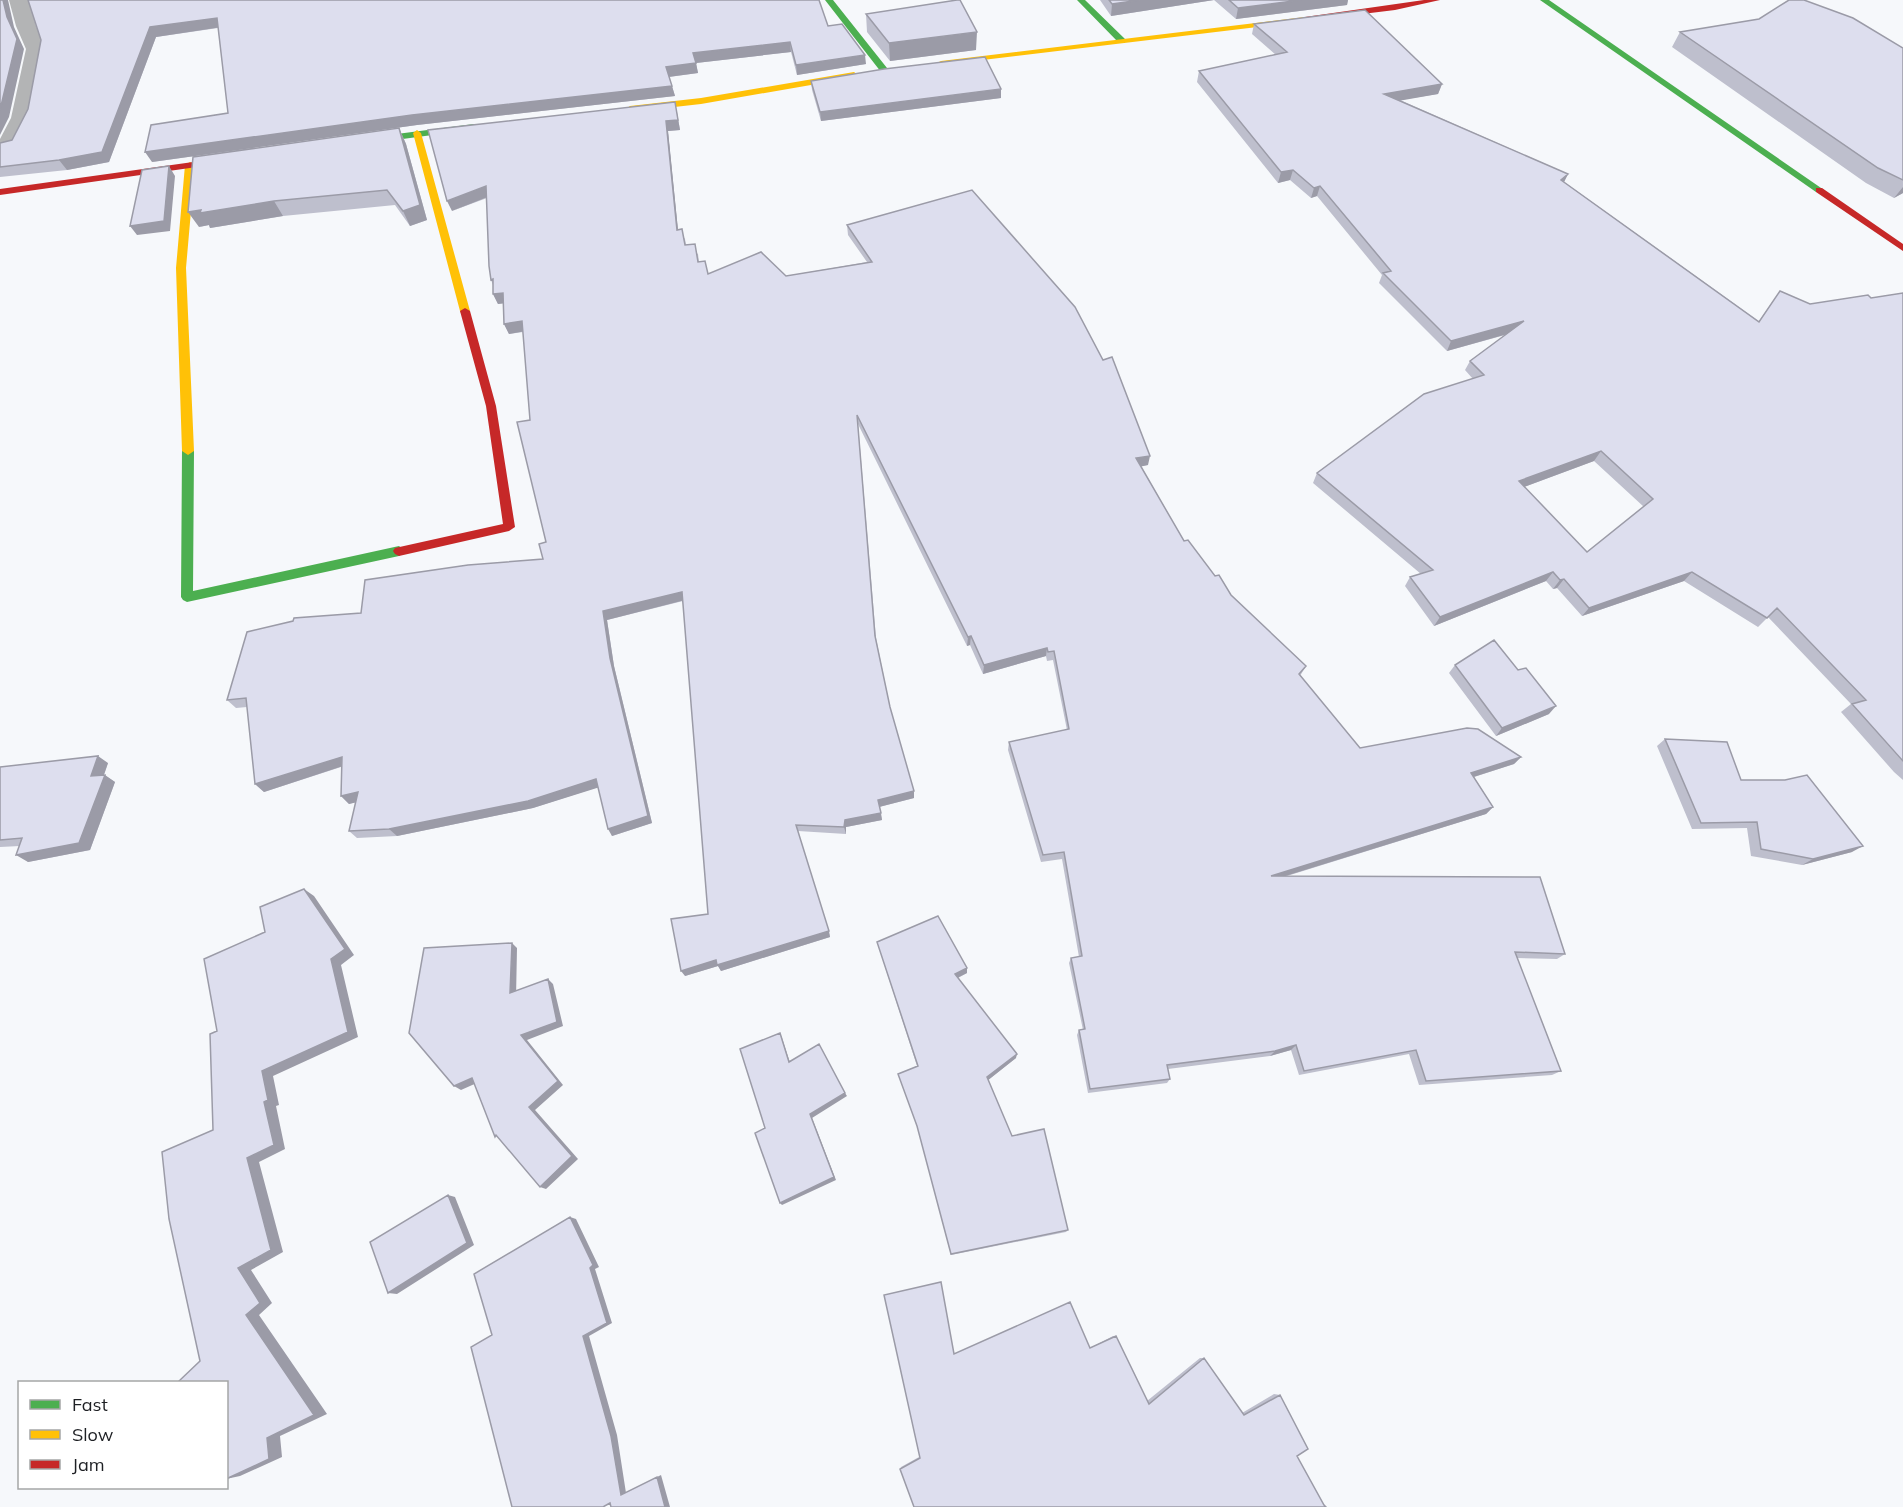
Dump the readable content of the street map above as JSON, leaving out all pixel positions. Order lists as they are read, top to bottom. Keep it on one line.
{"legend":["Fast","Slow","Jam"]}
